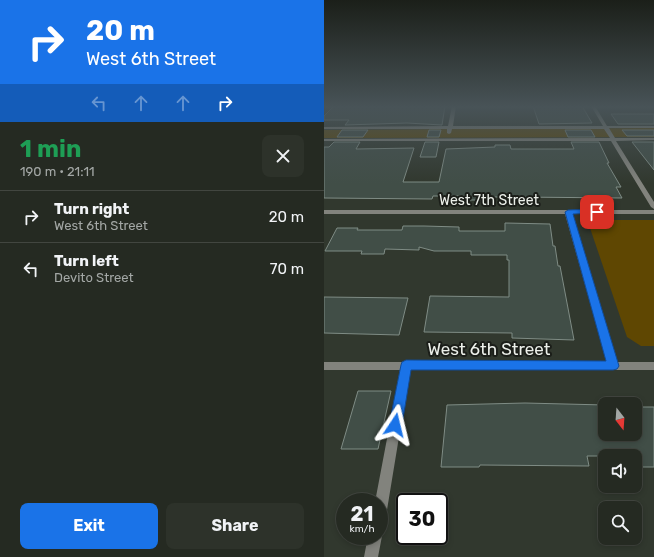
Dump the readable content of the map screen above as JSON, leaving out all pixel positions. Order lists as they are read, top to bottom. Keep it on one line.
{"streets":{"street":["West 7th Street","West 6th Street"]},"north":"bottom","page":{"turn":["20 m","West 6th Street"],"heading":["1 min","190 m · 21:11"],"list":[{"name":"Turn right","note":"West 6th Street","value":"20 m"},{"name":"Turn left","note":"Devito Street","value":"70 m"}],"speed":"21 km/h","limit":"30","buttons":["Exit","Share"]}}
